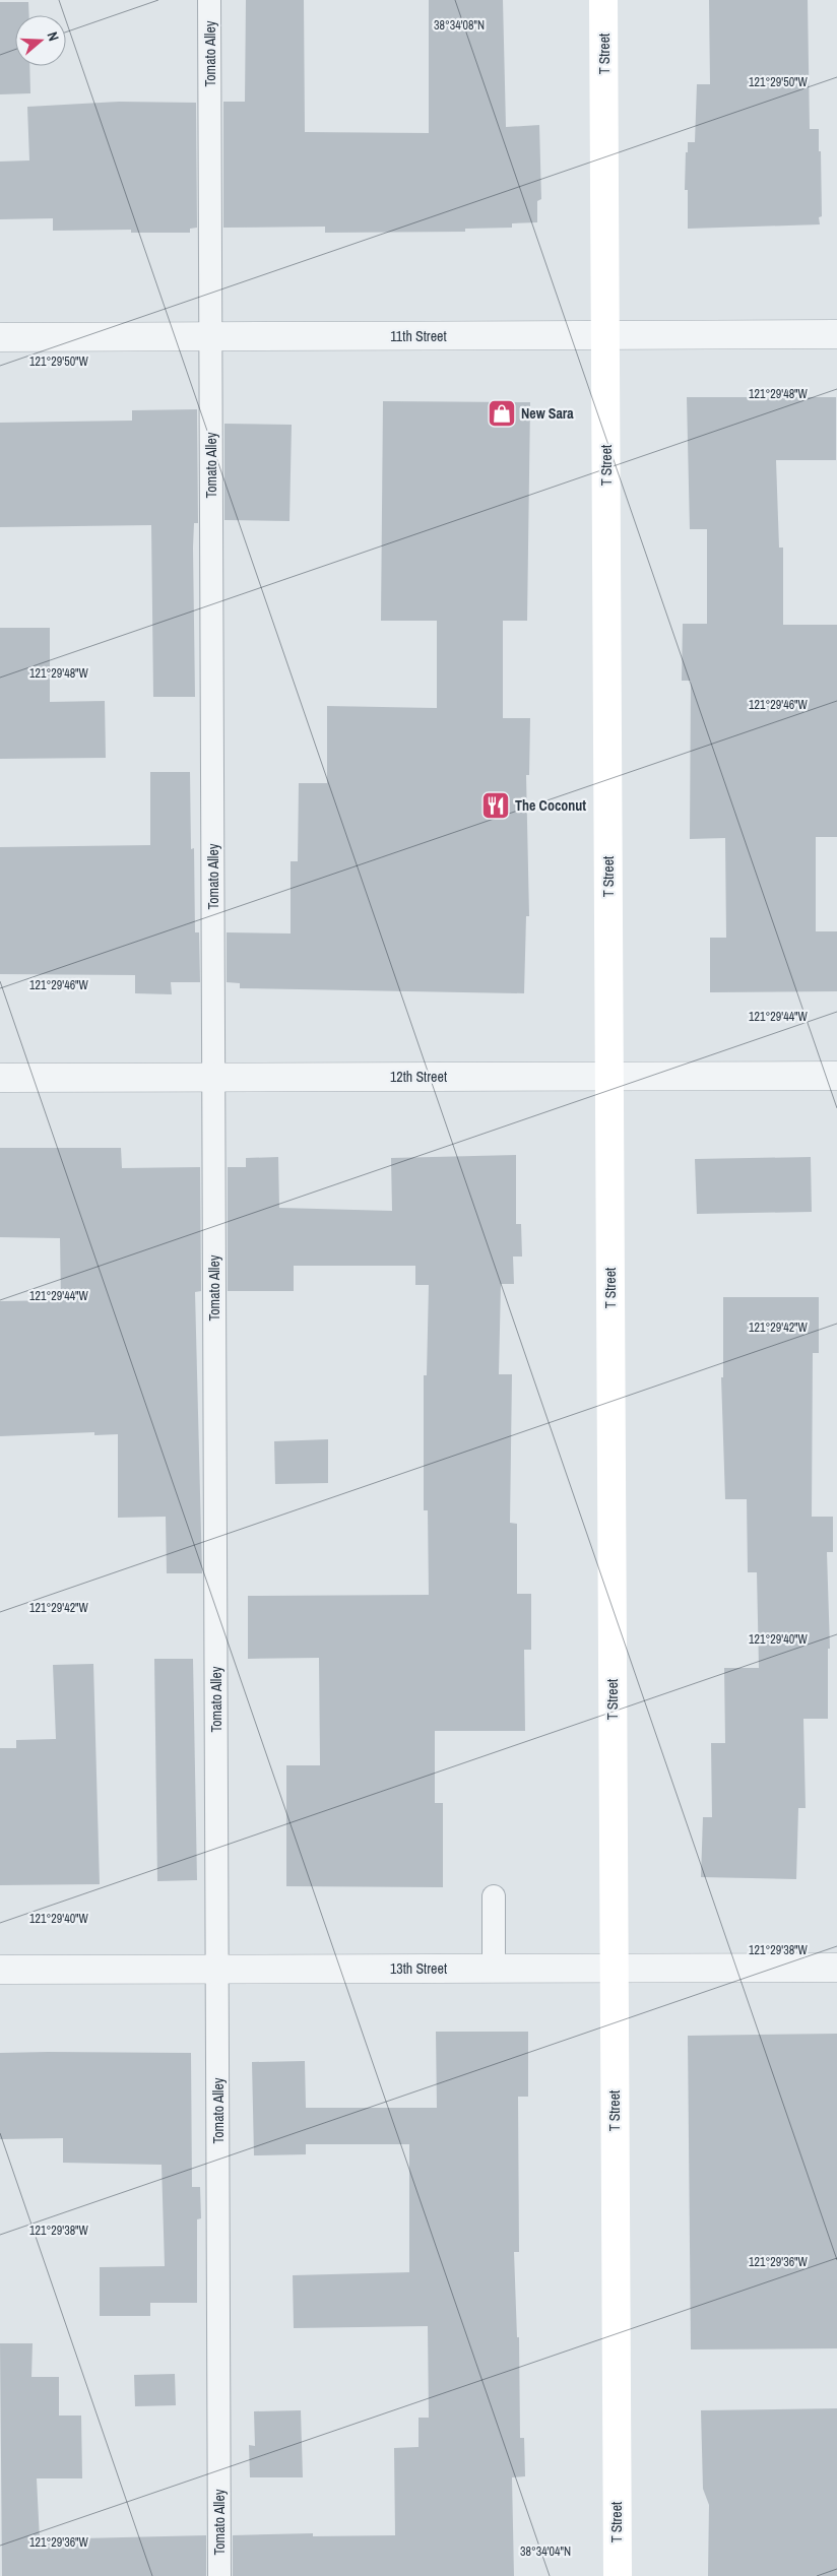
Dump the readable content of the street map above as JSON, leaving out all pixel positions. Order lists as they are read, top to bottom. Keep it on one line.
{"streets":{"street":["T Street","11th Street","12th Street","13th Street"],"lane":["Tomato Alley"]},"crossings":[["Tomato Alley","11th Street"],["Tomato Alley","12th Street"],["Tomato Alley","13th Street"],["T Street","11th Street"],["T Street","12th Street"],["T Street","13th Street"]],"places":{"shop":["New Sara"],"restaurant":["The Coconut"]},"north":"right","coordinates":["38°34'08\"N","121°29'50\"W","121°29'48\"W","121°29'46\"W","121°29'44\"W","121°29'42\"W","121°29'40\"W","121°29'38\"W","121°29'36\"W","38°34'04\"N"]}
